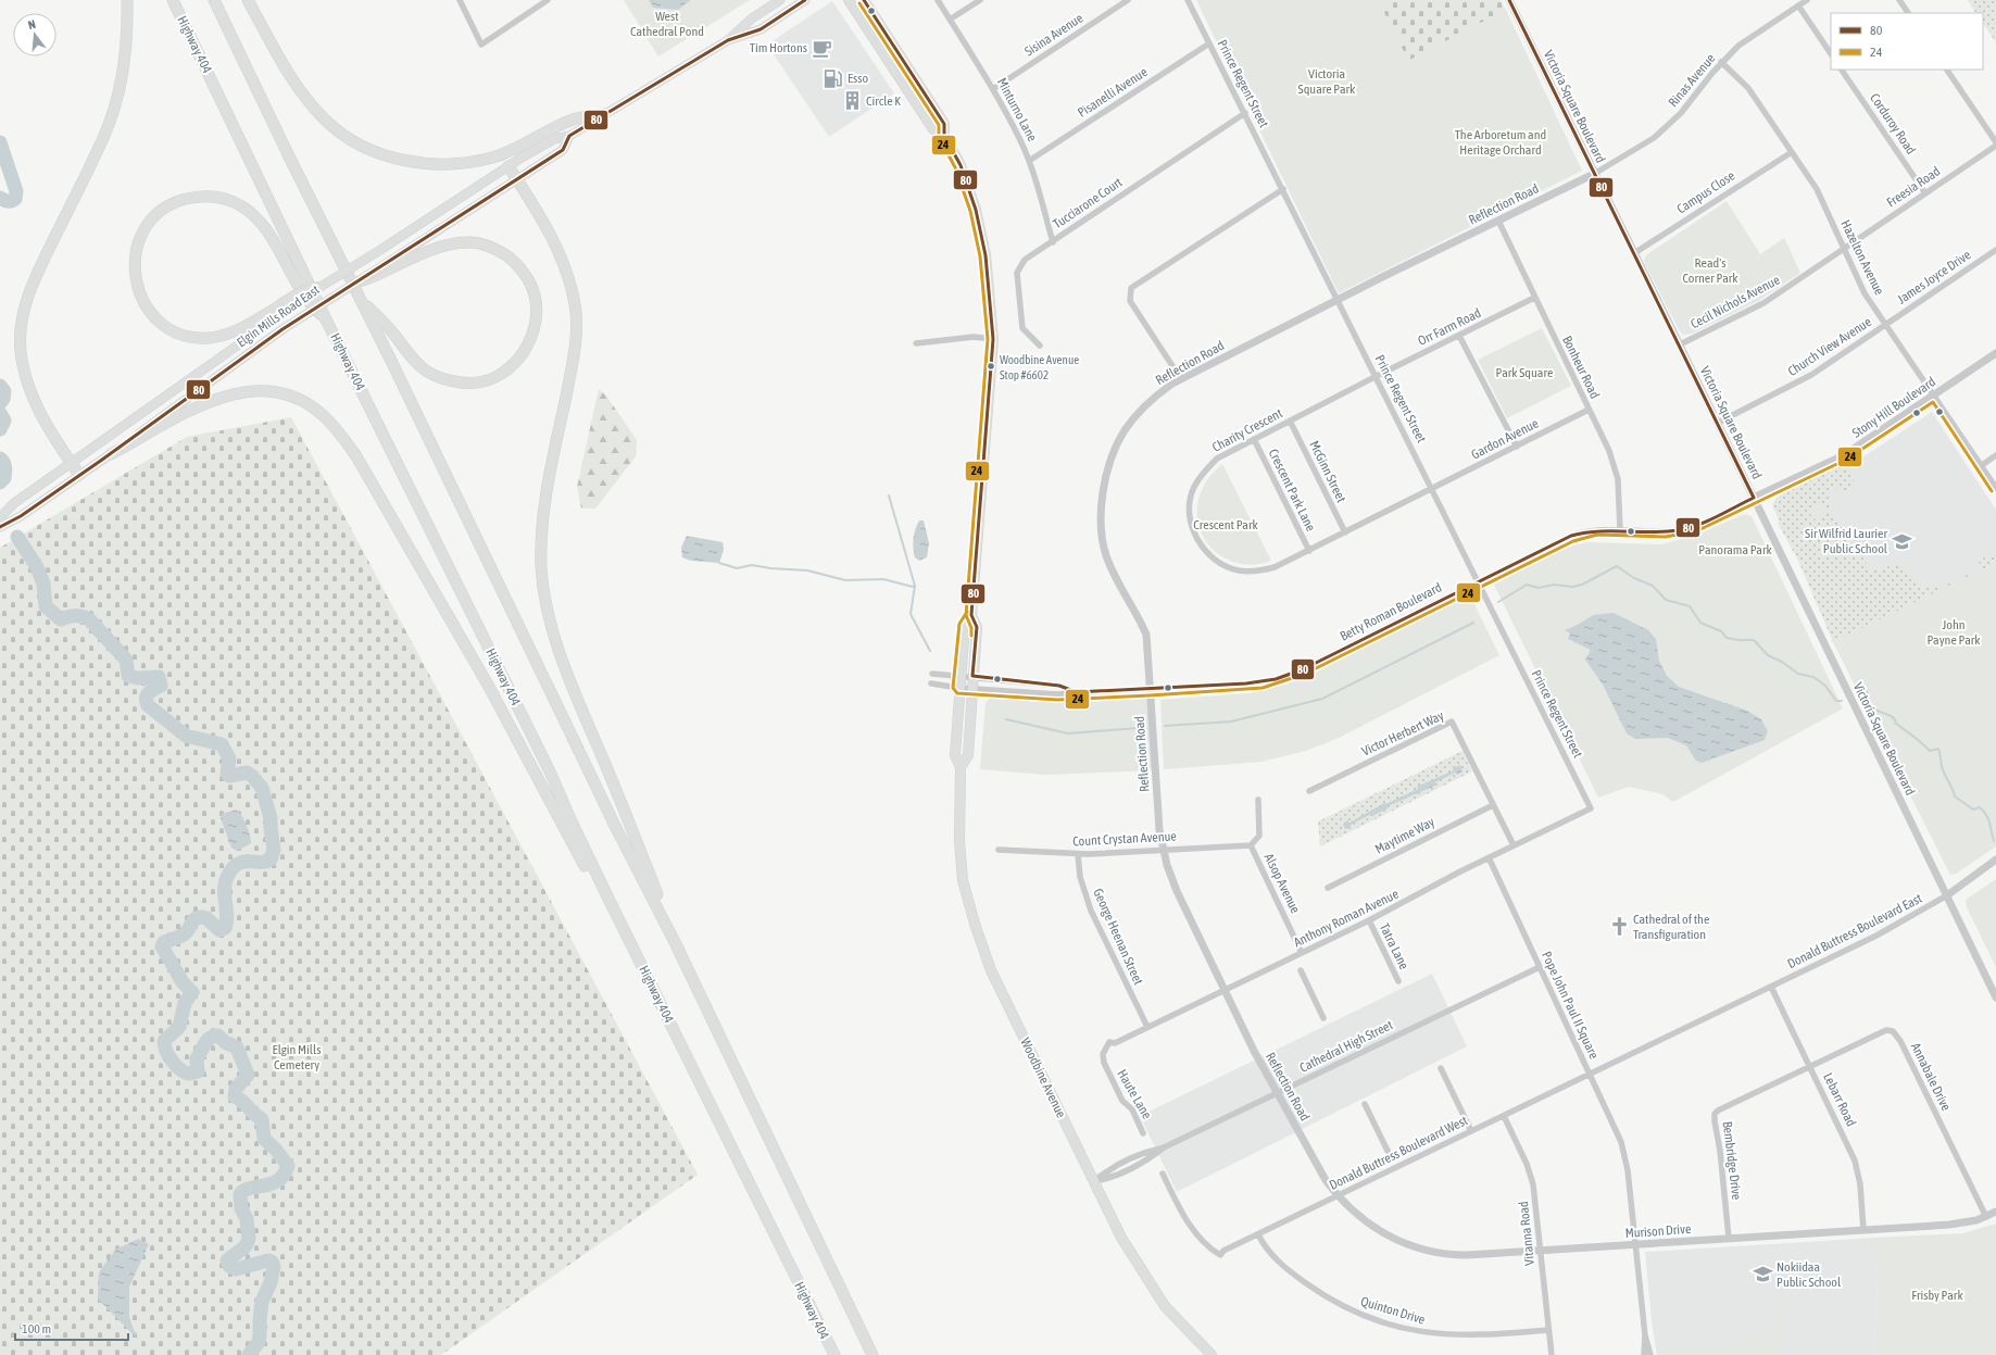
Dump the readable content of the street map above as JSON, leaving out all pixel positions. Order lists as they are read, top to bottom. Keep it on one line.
{"streets":{"highway":["Highway 404"],"main road":["Elgin Mills Road East","Woodbine Avenue"],"street":["Sisina Avenue","Rinas Avenue","Prince Regent Street","Pisanelli Avenue","Victoria Square Boulevard","Minturno Lane","Corduroy Road","Freesia Road","Campus Close","Tucciarone Court","Reflection Road","Hazelton Avenue","James Joyce Drive","Cecil Nichols Avenue","Orr Farm Road","Church View Avenue","Bonheur Road","Stony Hill Boulevard","Charity Crescent","Gardon Avenue","McGinn Street","Crescent Park Lane","Betty Roman Boulevard","Victor Herbert Way","Maytime Way","Count Crystan Avenue","Alsop Avenue","Anthony Roman Avenue","Donald Buttress Boulevard East","George Heenan Street","Tatra Lane","Pope John Paul II Square","Cathedral High Street","Annabale Drive","Haute Lane","Lebarr Road","Donald Buttress Boulevard West","Bembridge Drive","Murison Drive","Vitanna Road","Quinton Drive"]},"crossings":[["Sisina Avenue","Minturno Lane"],["Rinas Avenue","Victoria Square Boulevard"],["Rinas Avenue","Reflection Road"],["Rinas Avenue","Hazelton Avenue"],["Prince Regent Street","Pisanelli Avenue"],["Prince Regent Street","Tucciarone Court"],["Prince Regent Street","Reflection Road"],["Prince Regent Street","Orr Farm Road"],["Prince Regent Street","Charity Crescent"],["Prince Regent Street","Gardon Avenue"],["Prince Regent Street","Betty Roman Boulevard"],["Prince Regent Street","Anthony Roman Avenue"],["Pisanelli Avenue","Minturno Lane"],["Victoria Square Boulevard","Campus Close"],["Victoria Square Boulevard","Reflection Road"],["Victoria Square Boulevard","Cecil Nichols Avenue"],["Victoria Square Boulevard","Church View Avenue"],["Victoria Square Boulevard","Stony Hill Boulevard"],["Victoria Square Boulevard","Betty Roman Boulevard"],["Victoria Square Boulevard","Donald Buttress Boulevard East"],["Minturno Lane","Tucciarone Court"],["Corduroy Road","Freesia Road"],["Freesia Road","Hazelton Avenue"],["Freesia Road","Cecil Nichols Avenue"],["Campus Close","Hazelton Avenue"],["Reflection Road","Bonheur Road"],["Reflection Road","Betty Roman Boulevard"],["Reflection Road","Count Crystan Avenue"],["Reflection Road","Anthony Roman Avenue"],["Reflection Road","Cathedral High Street"],["Reflection Road","Donald Buttress Boulevard West"],["Reflection Road","Murison Drive"],["Hazelton Avenue","James Joyce Drive"],["Hazelton Avenue","Cecil Nichols Avenue"],["Hazelton Avenue","Church View Avenue"],["Hazelton Avenue","Stony Hill Boulevard"],["James Joyce Drive","Church View Avenue"],["Orr Farm Road","Bonheur Road"],["Orr Farm Road","Charity Crescent"],["Bonheur Road","Gardon Avenue"],["Bonheur Road","Betty Roman Boulevard"],["Stony Hill Boulevard","Betty Roman Boulevard"],["Charity Crescent","Gardon Avenue"],["Charity Crescent","McGinn Street"],["Charity Crescent","Crescent Park Lane"],["Betty Roman Boulevard","Woodbine Avenue"],["Victor Herbert Way","Maytime Way"],["Victor Herbert Way","Anthony Roman Avenue"],["Count Crystan Avenue","Alsop Avenue"],["Count Crystan Avenue","George Heenan Street"],["Alsop Avenue","Anthony Roman Avenue"],["Anthony Roman Avenue","George Heenan Street"],["Anthony Roman Avenue","Tatra Lane"],["Anthony Roman Avenue","Pope John Paul II Square"],["Anthony Roman Avenue","Haute Lane"],["Donald Buttress Boulevard East","Pope John Paul II Square"],["Donald Buttress Boulevard East","Lebarr Road"],["Pope John Paul II Square","Cathedral High Street"],["Pope John Paul II Square","Lebarr Road"],["Pope John Paul II Square","Donald Buttress Boulevard West"],["Cathedral High Street","Woodbine Avenue"],["Annabale Drive","Lebarr Road"],["Annabale Drive","Bembridge Drive"],["Annabale Drive","Murison Drive"],["Lebarr Road","Bembridge Drive"],["Lebarr Road","Murison Drive"],["Donald Buttress Boulevard West","Murison Drive"],["Donald Buttress Boulevard West","Vitanna Road"],["Donald Buttress Boulevard West","Quinton Drive"],["Bembridge Drive","Murison Drive"],["Murison Drive","Vitanna Road"],["Vitanna Road","Quinton Drive"]],"parks":["West Cathedral Pond","Victoria Square Park","The Arboretum and Heritage Orchard","Read's Corner Park","Park Square","Crescent Park","Panorama Park","John Payne Park","Elgin Mills Cemetery","Frisby Park"],"places":{"cafe":["Tim Hortons"],"fuel station":["Esso"],"building":["Circle K"],"other":["Woodbine Avenue Stop #6602"],"school or university":["Sir Wilfrid Laurier Public School","Nokiidaa Public School"],"church":["Cathedral of the Transfiguration"]},"lines":["transit line 80","transit line 24"],"legend":["80","24"],"scale_bar":"100 m","north":"top"}
